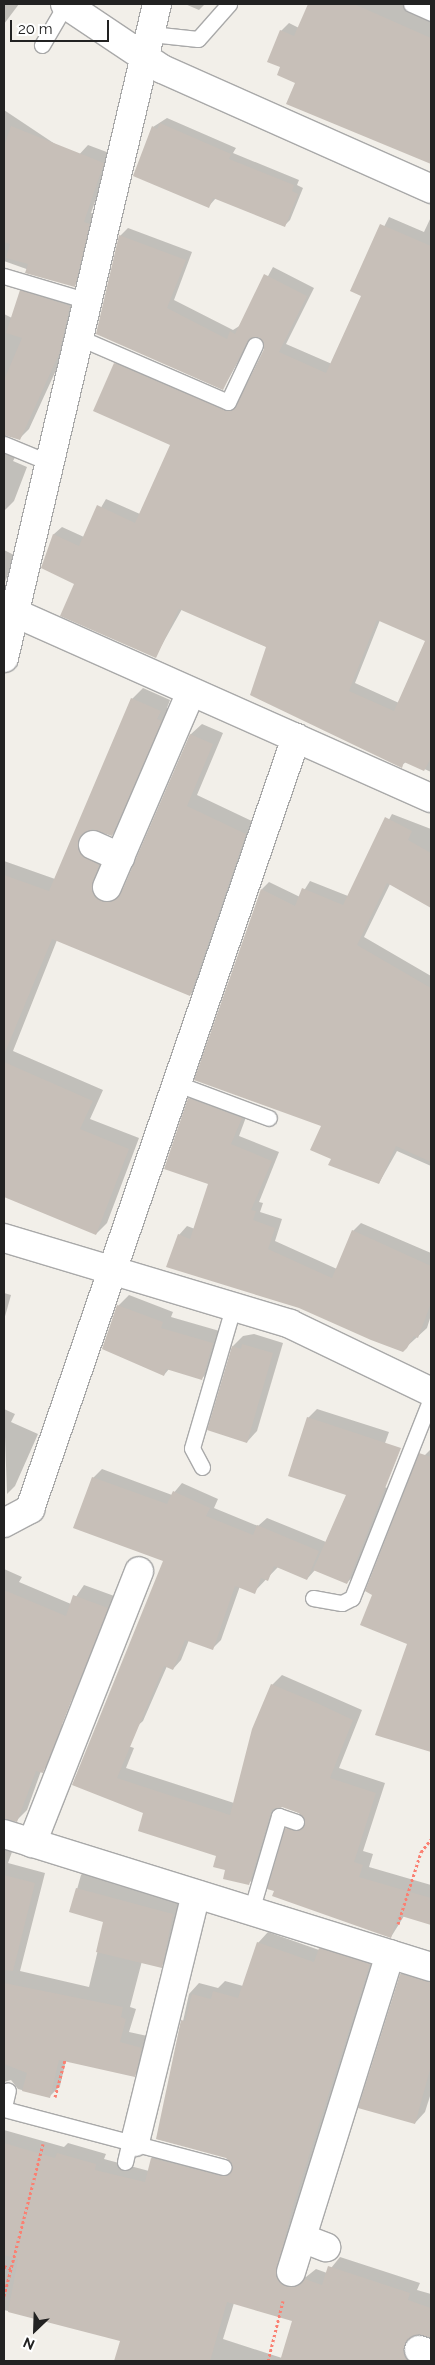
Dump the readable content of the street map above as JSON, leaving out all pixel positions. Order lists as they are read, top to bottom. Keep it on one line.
{"scale_bar":"20 m","north":"bottom left"}
